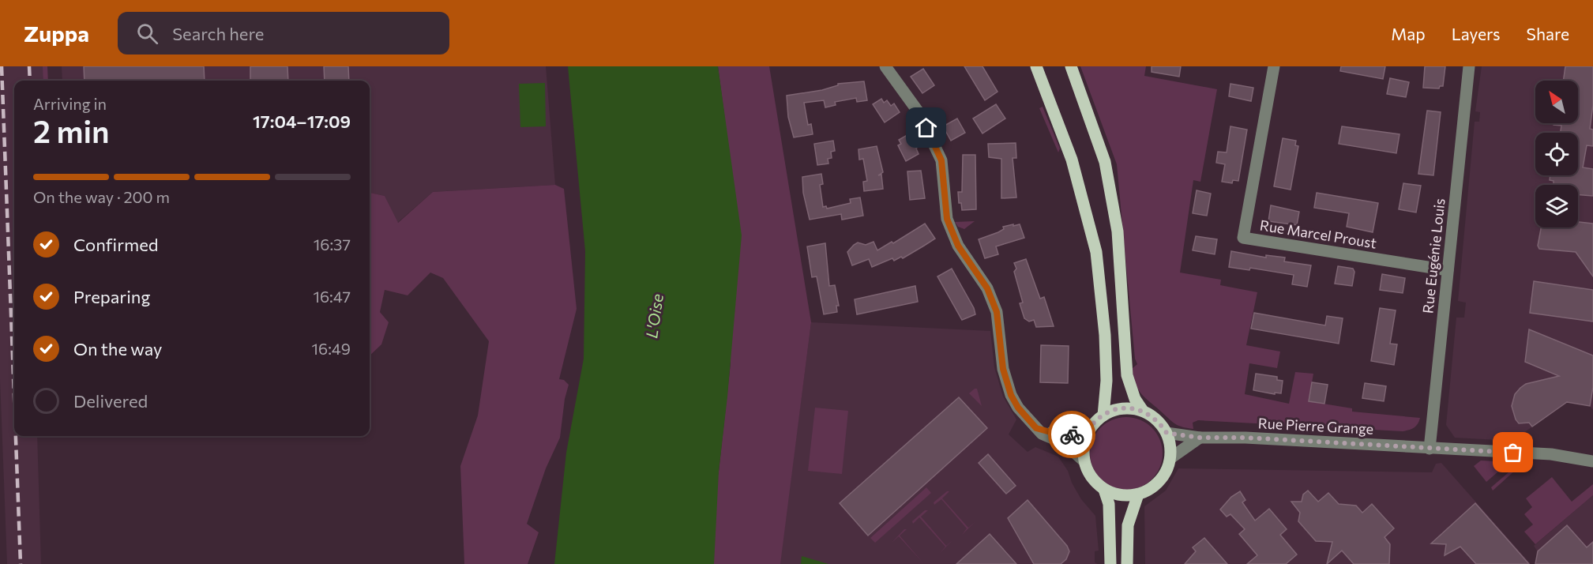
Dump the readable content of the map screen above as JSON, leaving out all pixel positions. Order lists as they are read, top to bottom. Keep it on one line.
{"streets":{"street":["Rue Marcel Proust","Rue Eugénie Louis","Rue Pierre Grange"]},"crossings":[["Rue Marcel Proust","Rue Eugénie Louis"],["Rue Eugénie Louis","Rue Pierre Grange"]],"water":["L'Oise"],"north":"top left","page":{"header":"Zuppa","search":"Search here","nav":["Map","Layers","Share"],"heading":["2 min","Arriving in","17:04–17:09"],"bar":"On the way · 200 m","list":[["Confirmed","16:37"],["Preparing","16:47"],["On the way","16:49"],"Delivered"]}}
